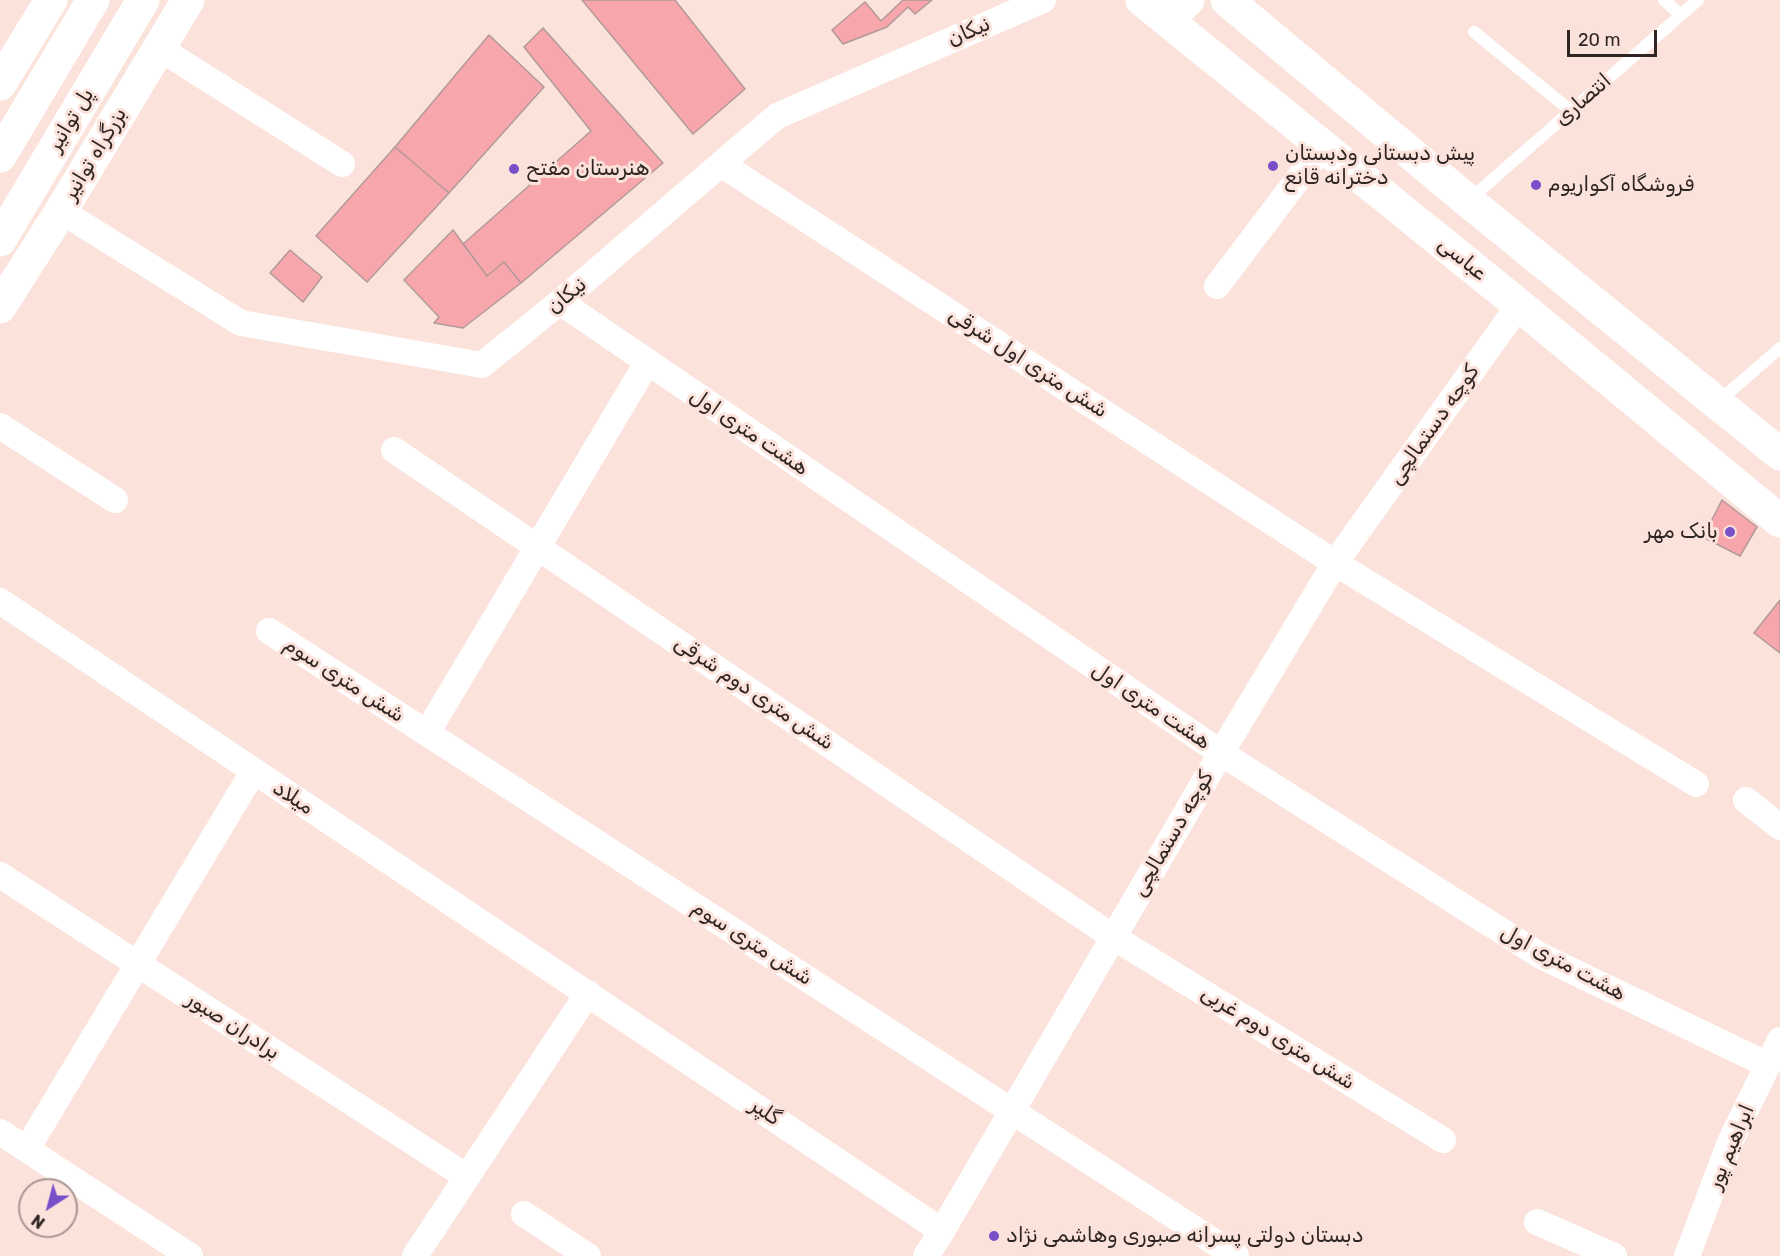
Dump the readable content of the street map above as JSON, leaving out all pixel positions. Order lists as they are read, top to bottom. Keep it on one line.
{"streets":{"main road":["پل توانیر","بزرگراه توانیر","عباسى"],"street":["نیکان","شش متری اول شرقی","کوچه دستمالچی","هشت متری اول","شش متری سوم","شش متری دوم شرقی","میلاد","برادران صبور","شش متری دوم غربی","گلپر","ابراهیم پور"],"lane":["انتصاری"]},"crossings":[["نیکان","بزرگراه توانیر"],["نیکان","شش متری اول شرقی"],["نیکان","هشت متری اول"],["عباسى","کوچه دستمالچی"],["شش متری اول شرقی","کوچه دستمالچی"],["کوچه دستمالچی","هشت متری اول"],["کوچه دستمالچی","شش متری سوم"],["کوچه دستمالچی","شش متری دوم شرقی"],["کوچه دستمالچی","شش متری دوم غربی"],["کوچه دستمالچی","گلپر"],["هشت متری اول","ابراهیم پور"],["شش متری دوم شرقی","شش متری دوم غربی"],["میلاد","گلپر"]],"places":["پیش دبستانی ودبستان دخترانه قانع","هنرستان مفتح","فروشگاه آکواریوم","بانک مهر","دبستان دولتی پسرانه صبوری وهاشمی نژاد"],"scale_bar":"20 m","north":"bottom left"}
